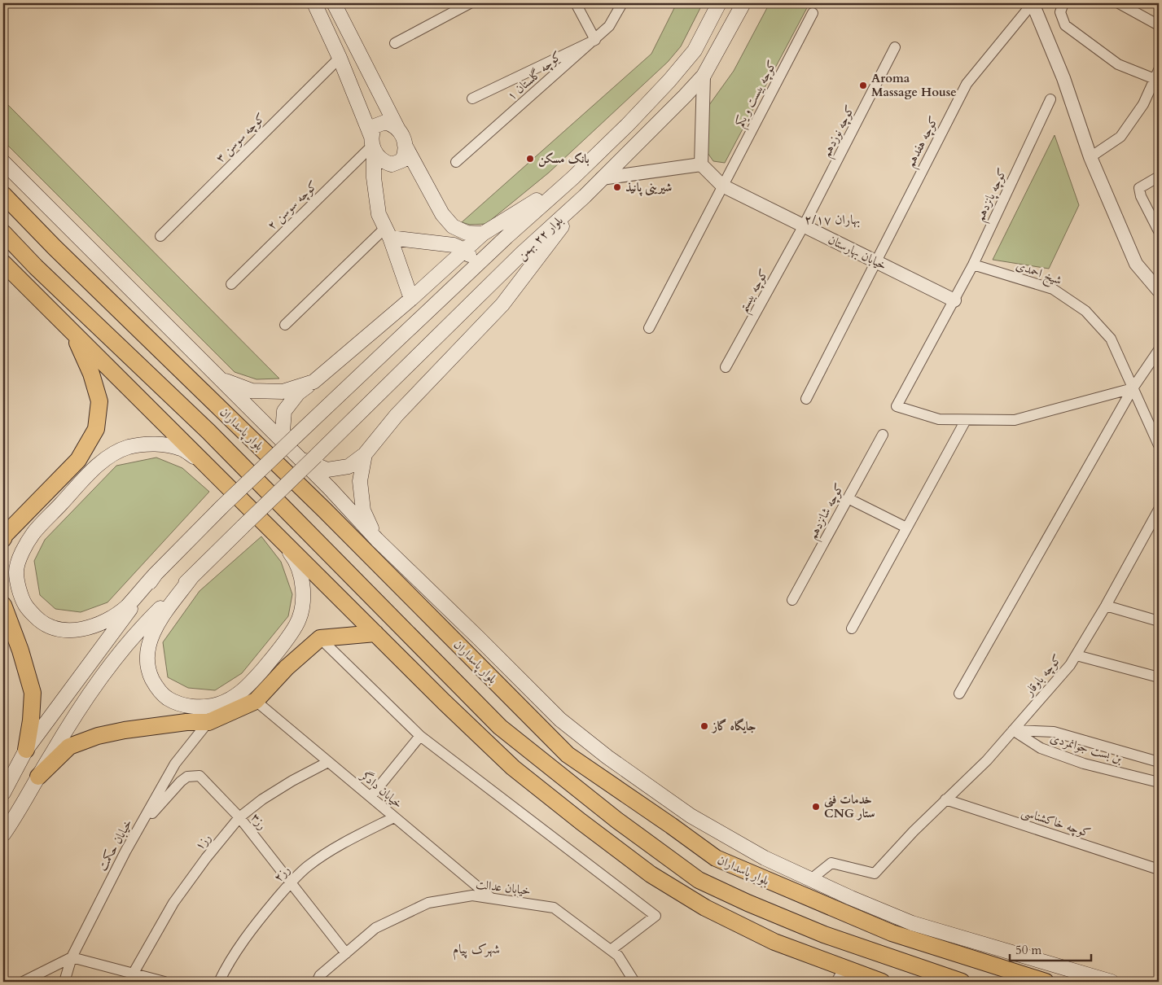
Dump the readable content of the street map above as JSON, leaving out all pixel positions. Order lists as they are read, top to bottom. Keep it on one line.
{"streets":{"main road":["بلوار ۲۲ بهمن","بلوار پاسداران"],"street":["کوچه گلستان ۱","کوچه بیست و یکم","کوچه نوزدهم","کوچه سوسن ۳","کوچه هفدهم","کوچه پانزدهم","کوچه سوسن ۲","خیابان بهارستان","شیخ احمدی","کوچه بیستم","کوچه شانزدهم","کوچه باوقار","بن بست جوانمردی","خیابان دادگر","رز۳","کوچه خاکشناسی","رز۱","خیابان حکمت","رز۲","خیابان عدالت"]},"crossings":[["کوچه بیست و یکم","خیابان بهارستان"],["کوچه نوزدهم","خیابان بهارستان"],["کوچه نوزدهم","کوچه بیستم"],["کوچه هفدهم","خیابان بهارستان"],["کوچه پانزدهم","خیابان بهارستان"],["کوچه پانزدهم","شیخ احمدی"],["خیابان بهارستان","کوچه بیستم"],["کوچه باوقار","بن بست جوانمردی"],["کوچه باوقار","کوچه خاکشناسی"],["خیابان دادگر","رز۱"],["خیابان دادگر","رز۲"],["خیابان دادگر","خیابان عدالت"],["رز۳","رز۱"],["رز۳","خیابان حکمت"],["رز۳","رز۲"],["رز۳","خیابان عدالت"]],"districts":["۲/۱۷ بهاران","شهرک پیام"],"places":["Aroma Massage House","بانک مسکن","شیرینی پانیذ","جایگاه گاز","خدمات فنی‌ CNG ستار"],"scale_bar":"50 m"}
